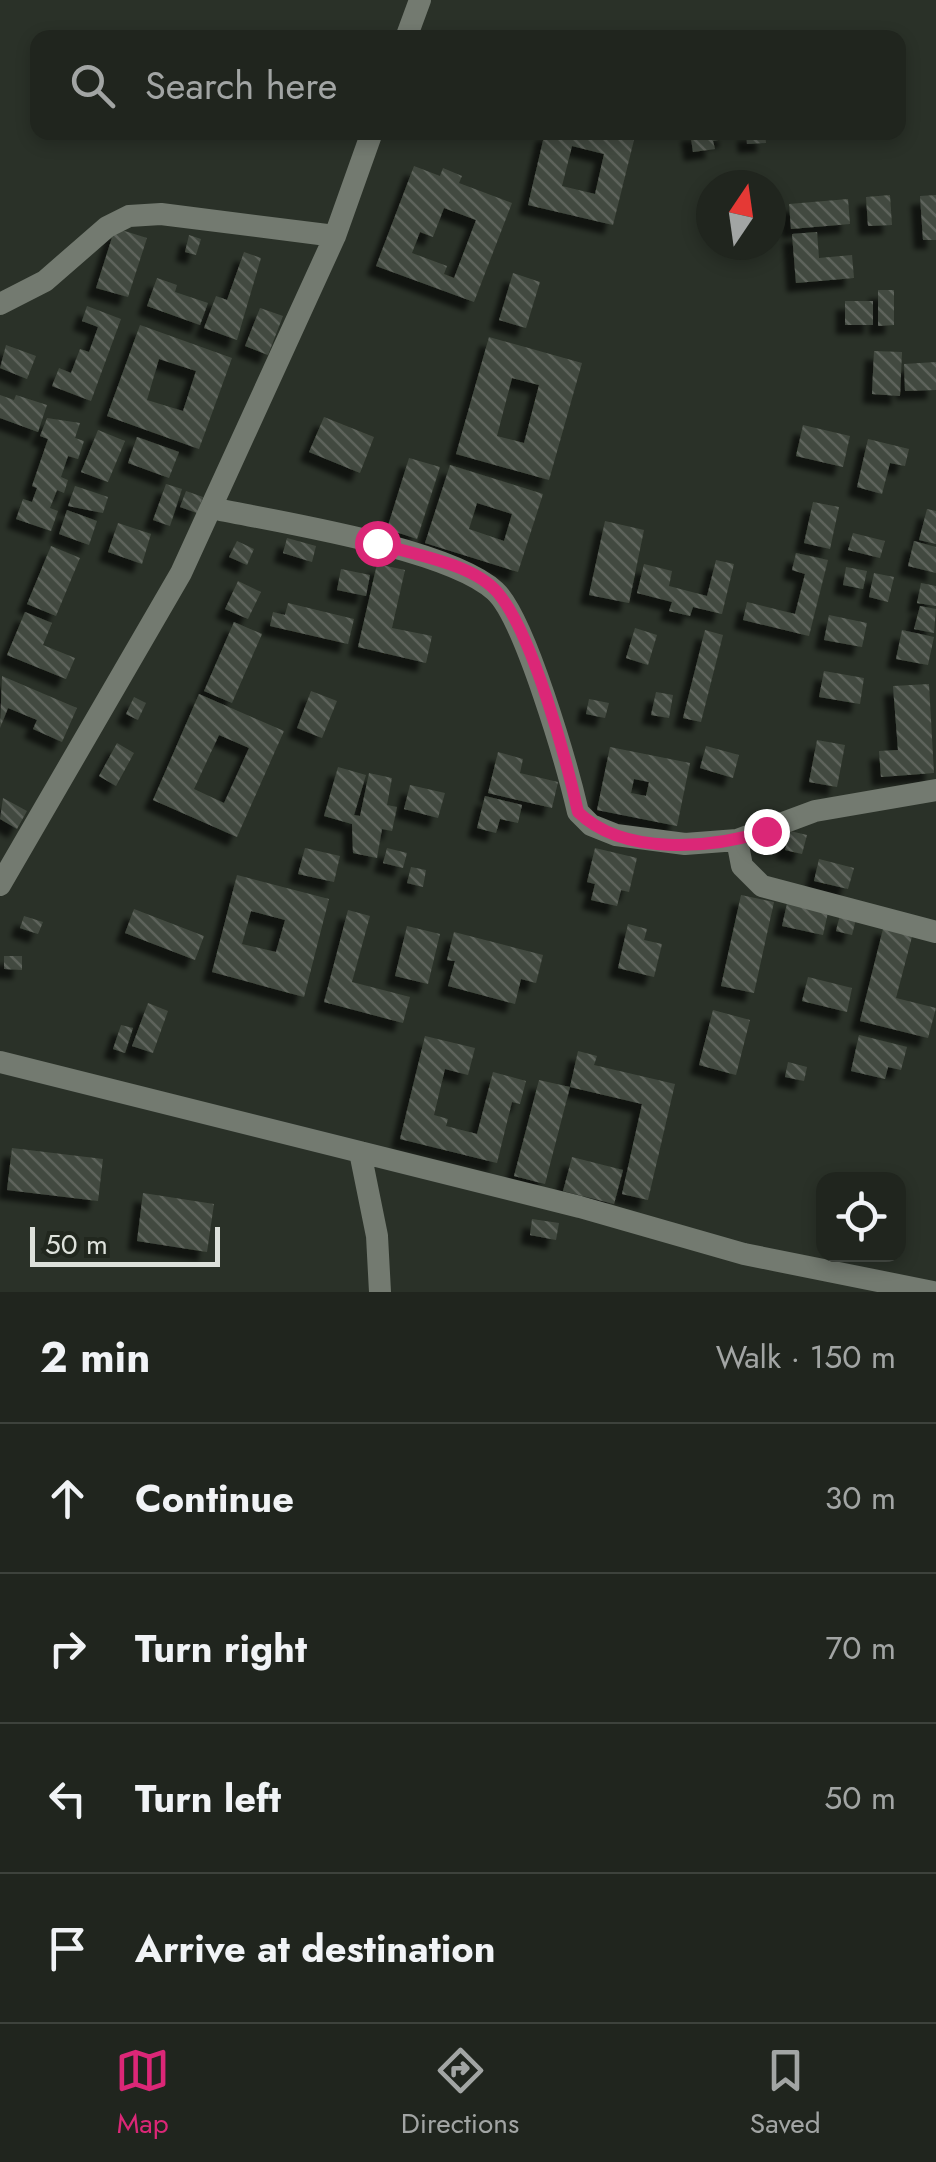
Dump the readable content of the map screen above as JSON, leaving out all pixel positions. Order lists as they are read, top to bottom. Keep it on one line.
{"scale_bar":"50 m","north":"top","page":{"search":"Search here","scale":"50 m","heading":["2 min","Walk · 150 m"],"list":[["Continue","30 m"],["Turn right","70 m"],["Turn left","50 m"],"Arrive at destination"],"nav":["Map","Directions","Saved"]}}
